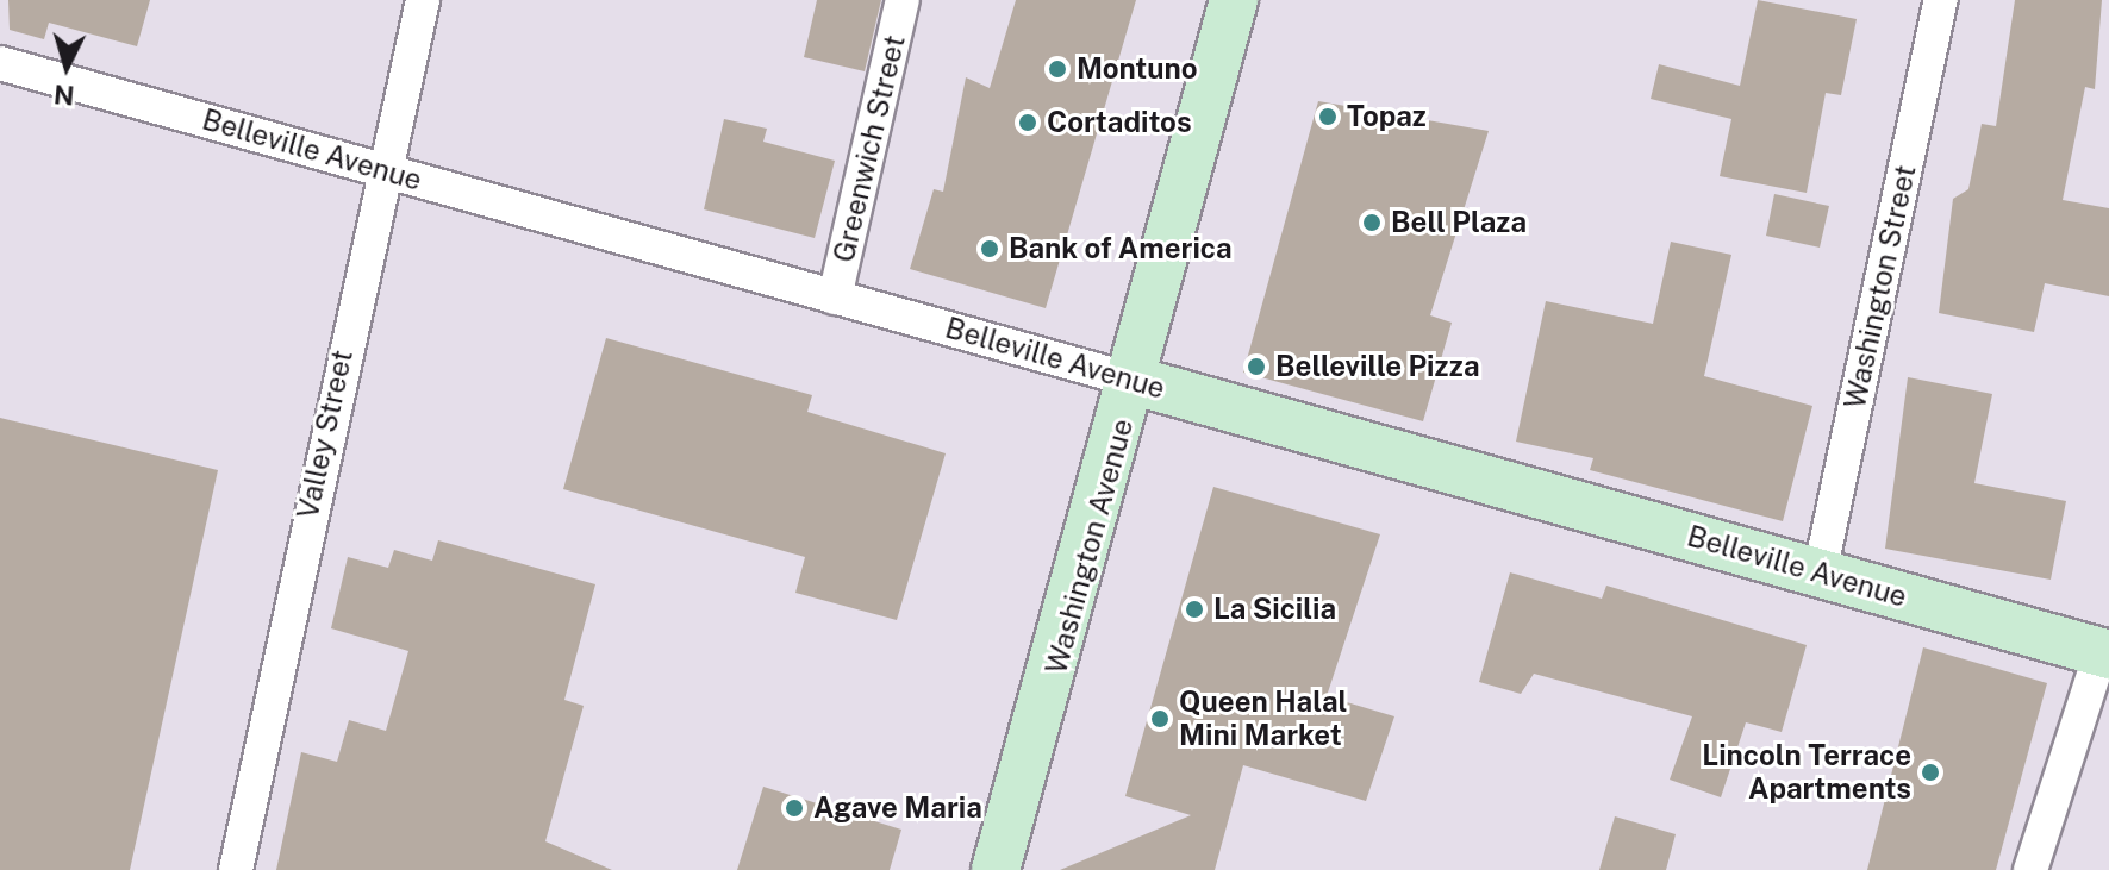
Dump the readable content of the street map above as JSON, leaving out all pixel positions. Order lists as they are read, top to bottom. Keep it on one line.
{"streets":{"main road":["Belleville Avenue","Washington Avenue"],"street":["Greenwich Street","Washington Street","Valley Street"]},"crossings":[["Greenwich Street","Belleville Avenue"],["Belleville Avenue","Washington Street"],["Belleville Avenue","Valley Street"],["Belleville Avenue","Washington Avenue"]],"places":["Montuno","Topaz","Cortaditos","Bell Plaza","Bank of America","Belleville Pizza","La Sicilia","Queen Halal Mini Market","Lincoln Terrace Apartments","Agave Maria"],"north":"bottom"}
